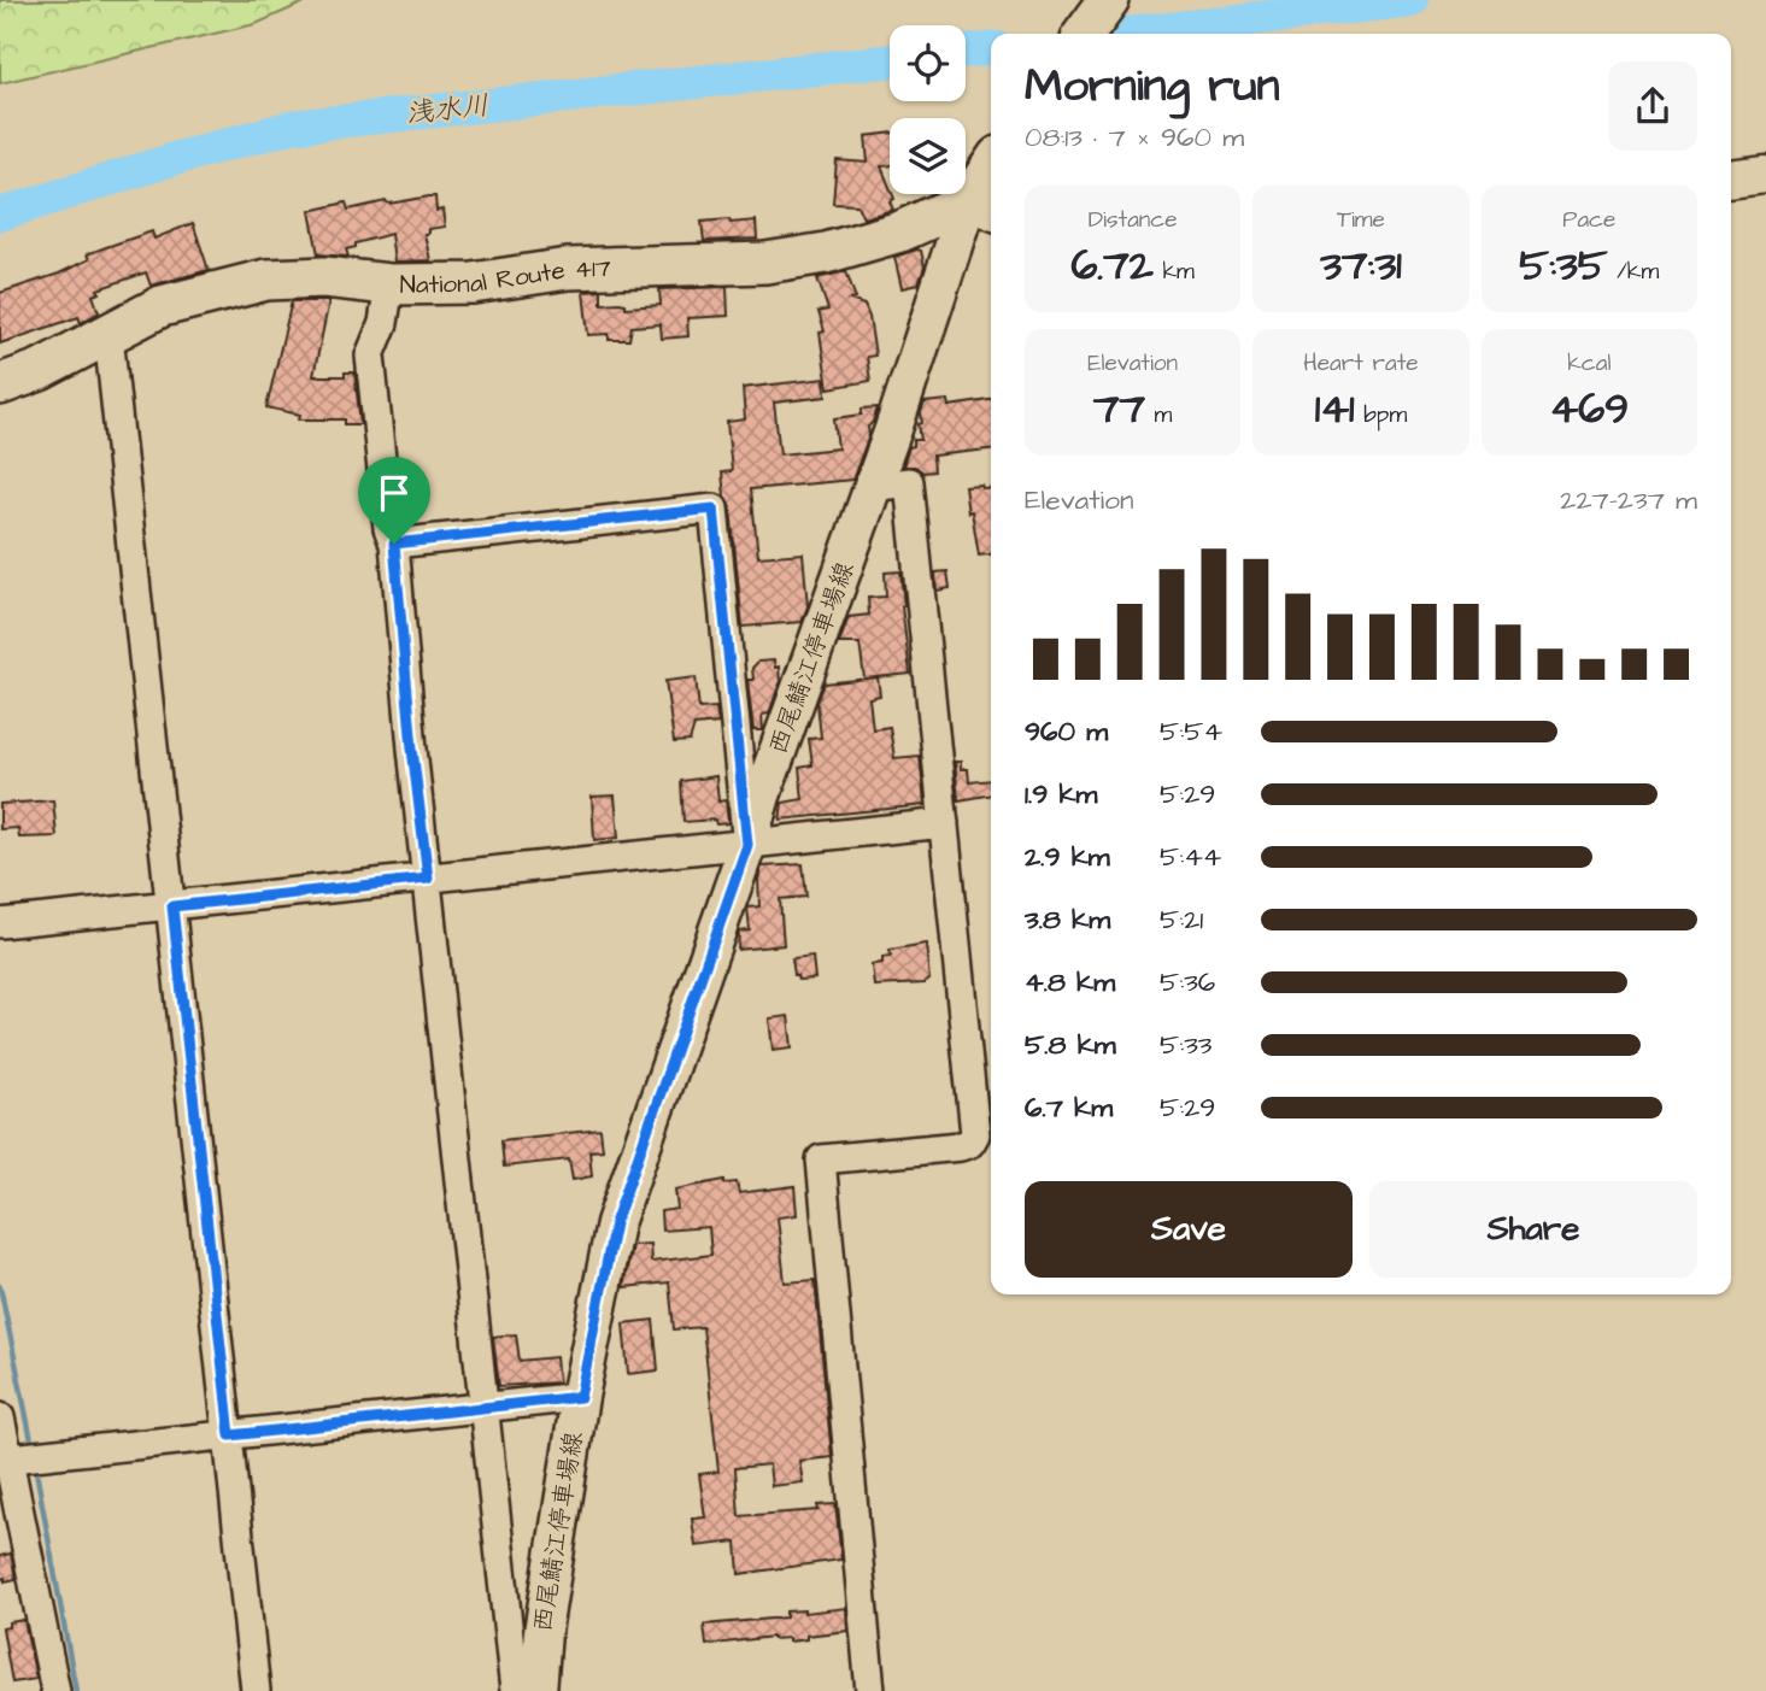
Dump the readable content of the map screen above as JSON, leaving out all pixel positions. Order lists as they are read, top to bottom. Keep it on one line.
{"streets":{"highway":["National Route 417"],"main road":["西尾鯖江停車場線"]},"crossings":[["National Route 417","西尾鯖江停車場線"]],"water":["浅水川"],"page":{"heading":["Morning run","08:13 · 7 × 960 m"],"stats":[["Distance","6.72 km"],["Time","37:31"],["Pace","5:35 /km"],["Elevation","77 m"],["Heart rate","141 bpm"],["kcal","469"]],"chart":["Elevation","227–237 m"],"list":[{"name":"960 m","note":"5:54"},{"name":"1.9 km","note":"5:29"},{"name":"2.9 km","note":"5:44"},{"name":"3.8 km","note":"5:21"},{"name":"4.8 km","note":"5:36"},{"name":"5.8 km","note":"5:33"},{"name":"6.7 km","note":"5:29"}],"buttons":["Save","Share"]}}
